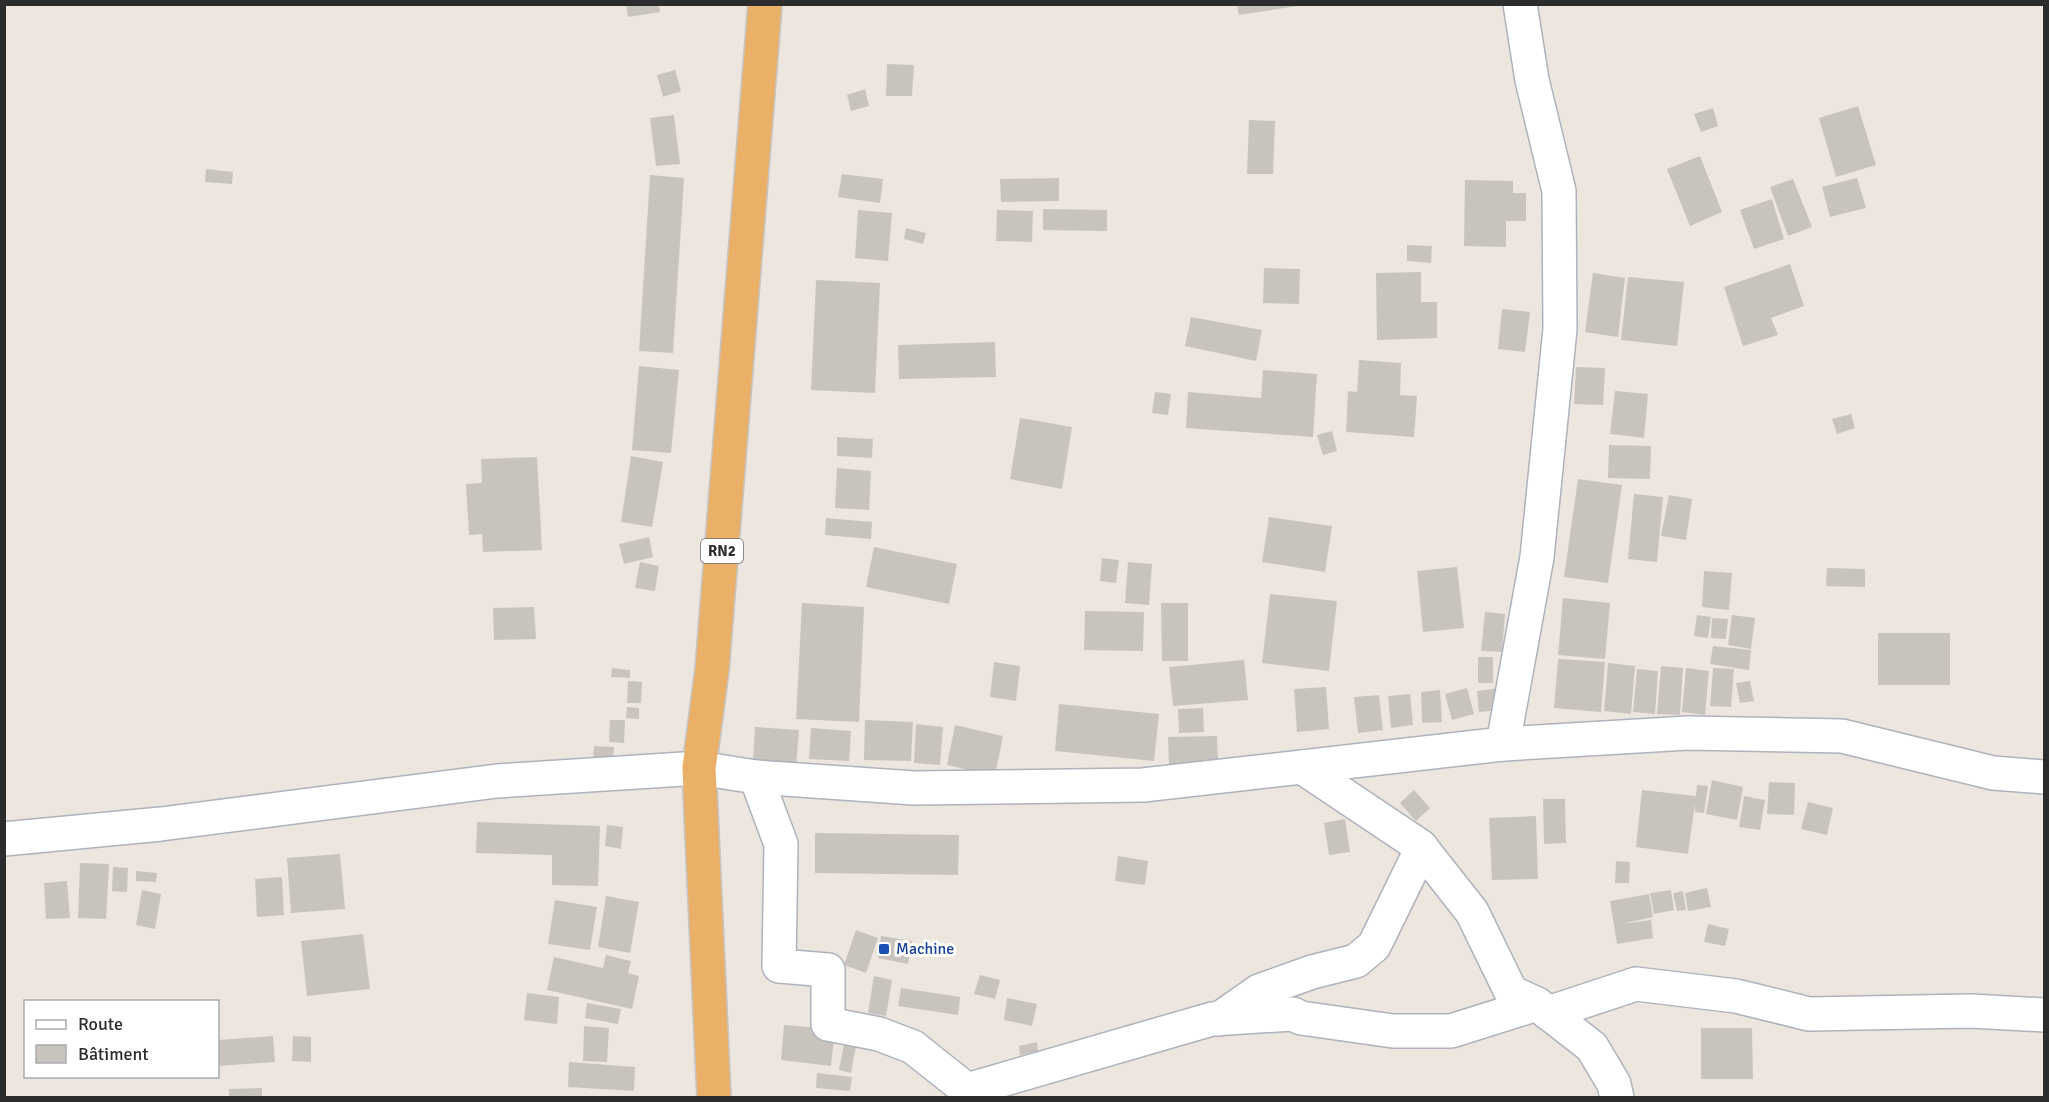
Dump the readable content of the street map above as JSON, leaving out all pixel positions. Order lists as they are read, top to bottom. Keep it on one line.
{"streets":{"highway":["RN2"]},"places":{"transit":["Machine"]},"legend":["Route","Bâtiment"]}
